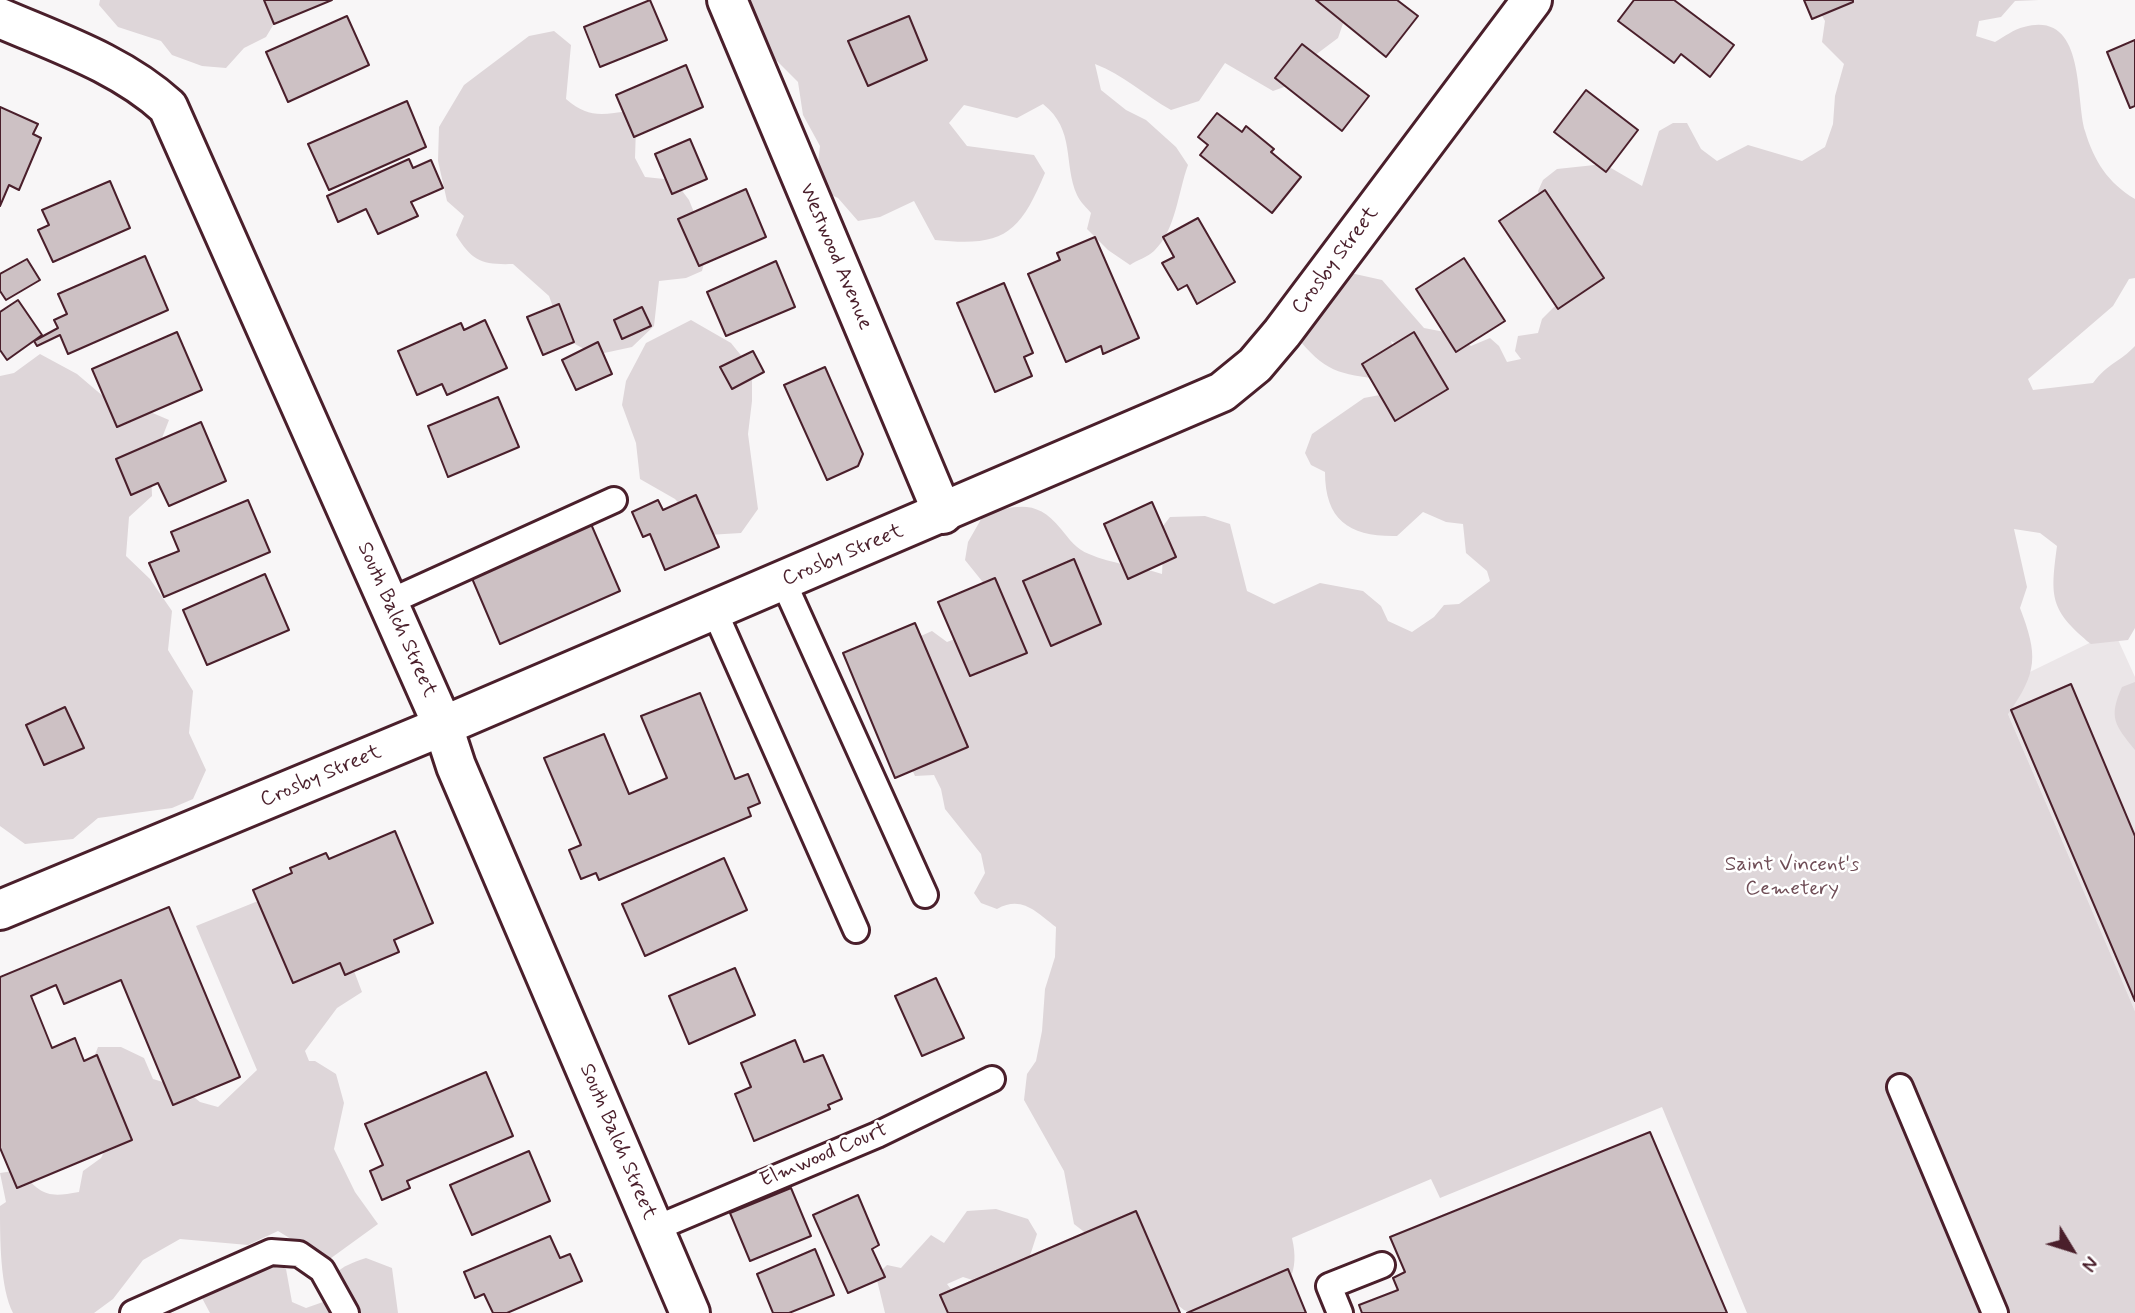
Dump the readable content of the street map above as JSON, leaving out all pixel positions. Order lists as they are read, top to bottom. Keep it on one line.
{"streets":{"street":["Westwood Avenue","Crosby Street","South Balch Street"],"lane":["Elmwood Court"]},"crossings":[["Westwood Avenue","Crosby Street"],["Crosby Street","South Balch Street"],["South Balch Street","Elmwood Court"]],"parks":["Saint Vincent's Cemetery"],"north":"bottom right"}
